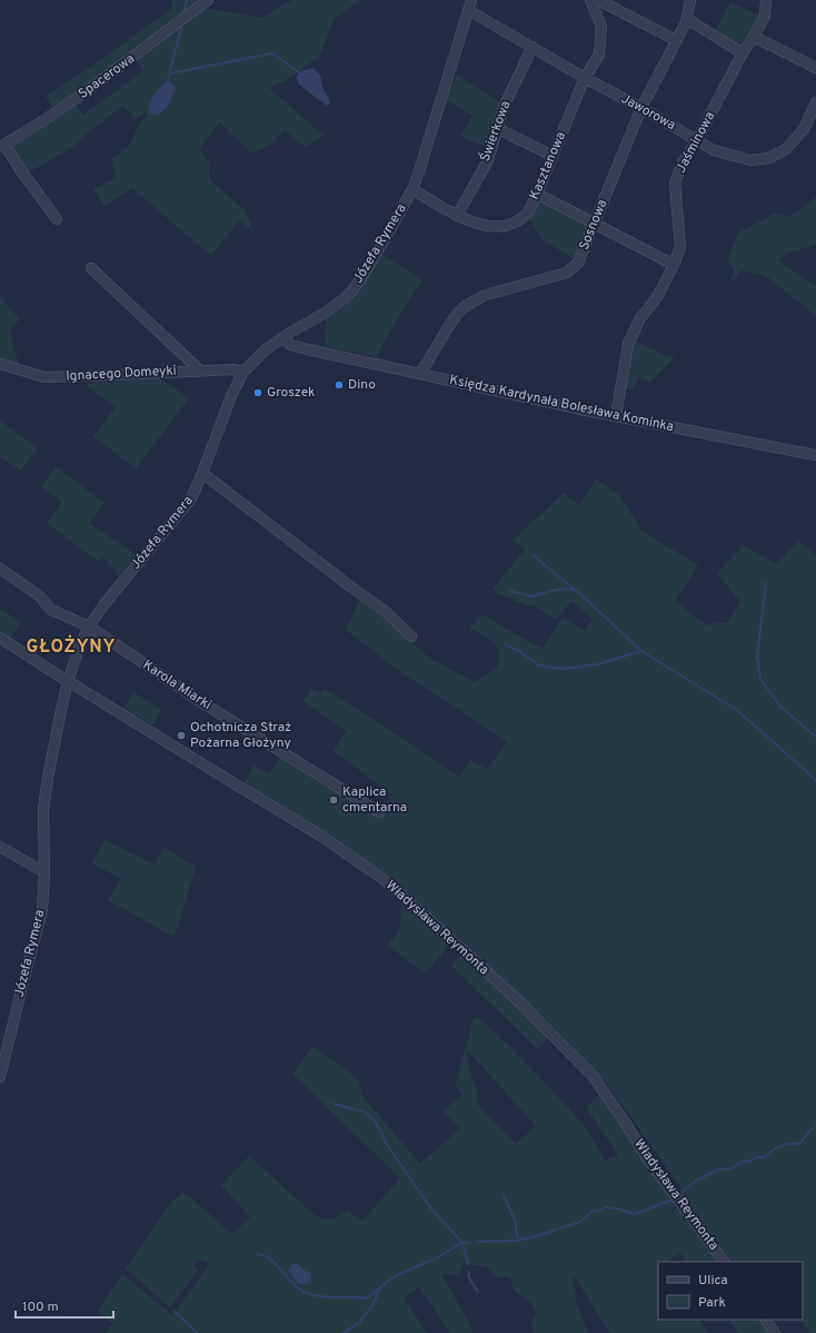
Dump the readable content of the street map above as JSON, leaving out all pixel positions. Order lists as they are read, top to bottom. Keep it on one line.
{"streets":{"street":["Spacerowa","Jaworowa","Świerkowa","Jaśminowa","Kasztanowa","Sosnowa","Józefa Rymera","Ignacego Domeyki","Księdza Kardynała Bolesława Kominka","Karola Miarki","Władysława Reymonta"]},"crossings":[["Jaworowa","Świerkowa"],["Jaworowa","Jaśminowa"],["Jaworowa","Kasztanowa"],["Jaworowa","Sosnowa"],["Jaworowa","Józefa Rymera"],["Świerkowa","Kasztanowa"],["Jaśminowa","Księdza Kardynała Bolesława Kominka"],["Kasztanowa","Józefa Rymera"],["Sosnowa","Księdza Kardynała Bolesława Kominka"],["Józefa Rymera","Ignacego Domeyki"],["Józefa Rymera","Księdza Kardynała Bolesława Kominka"],["Józefa Rymera","Karola Miarki"],["Józefa Rymera","Władysława Reymonta"]],"districts":["GŁOŻYNY"],"places":["Dino","Groszek","Ochotnicza Straż Pożarna Głożyny","Kaplica cmentarna"],"legend":["Ulica","Park"],"scale_bar":"100 m"}
